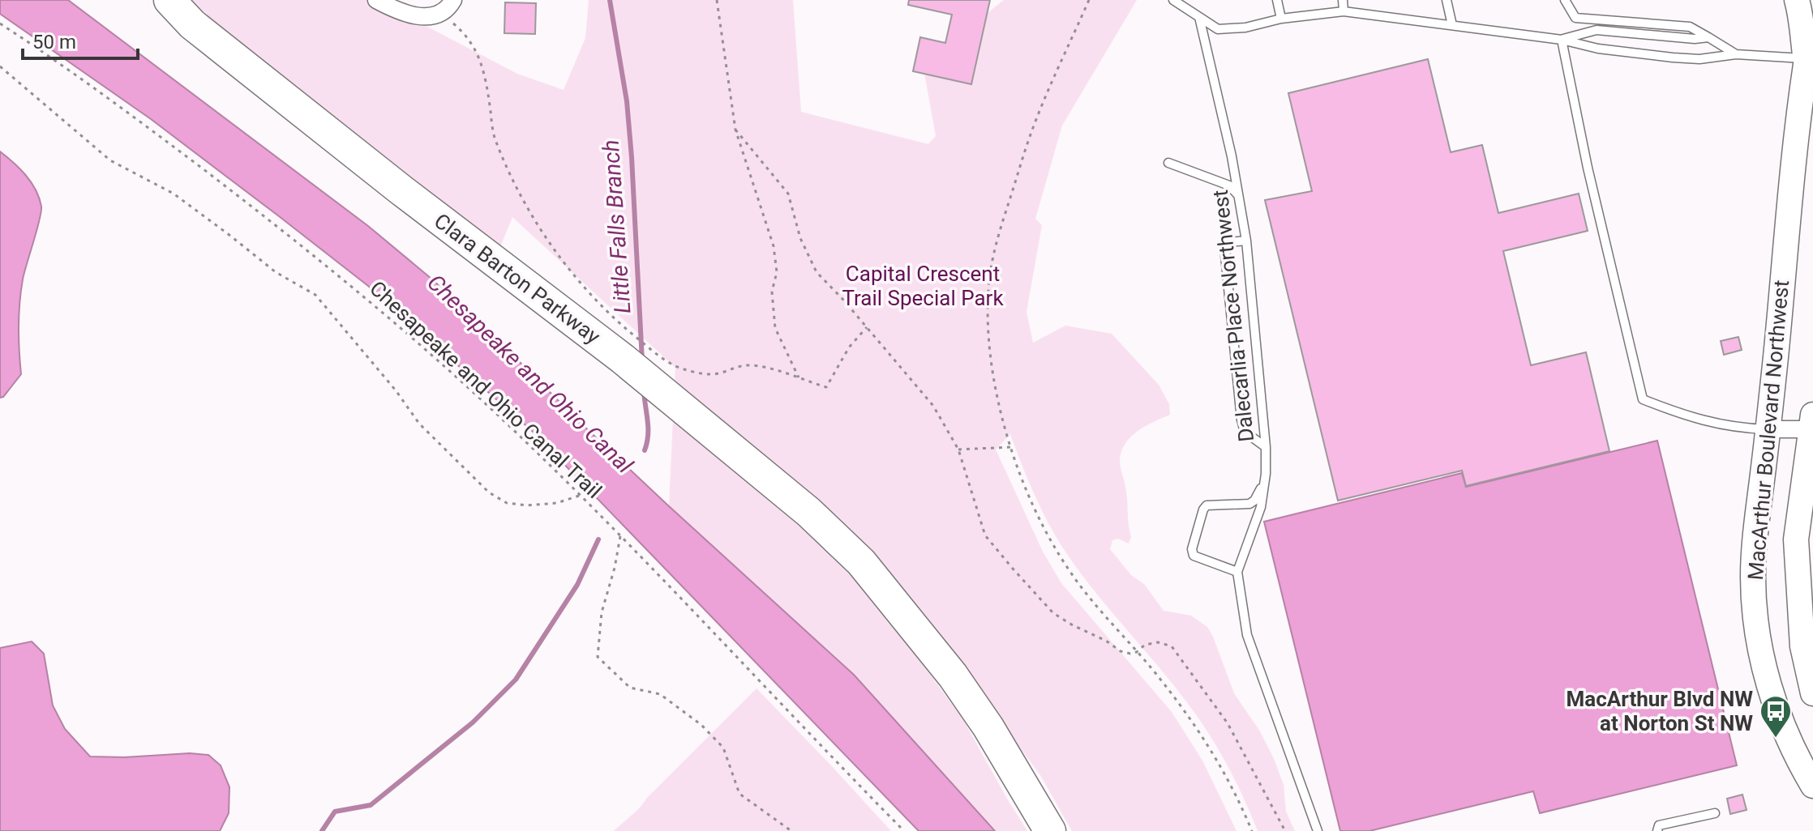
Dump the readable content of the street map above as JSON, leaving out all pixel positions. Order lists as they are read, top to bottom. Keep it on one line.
{"streets":{"highway":["Clara Barton Parkway"],"main road":["MacArthur Boulevard Northwest"],"lane":["Dalecarlia Place Northwest"],"path":["Chesapeake and Ohio Canal Trail"]},"water":["Little Falls Branch","Chesapeake and Ohio Canal"],"parks":["Capital Crescent Trail Special Park"],"places":{"bus stop":["MacArthur Blvd NW at Norton St NW"]},"scale_bar":"50 m"}
